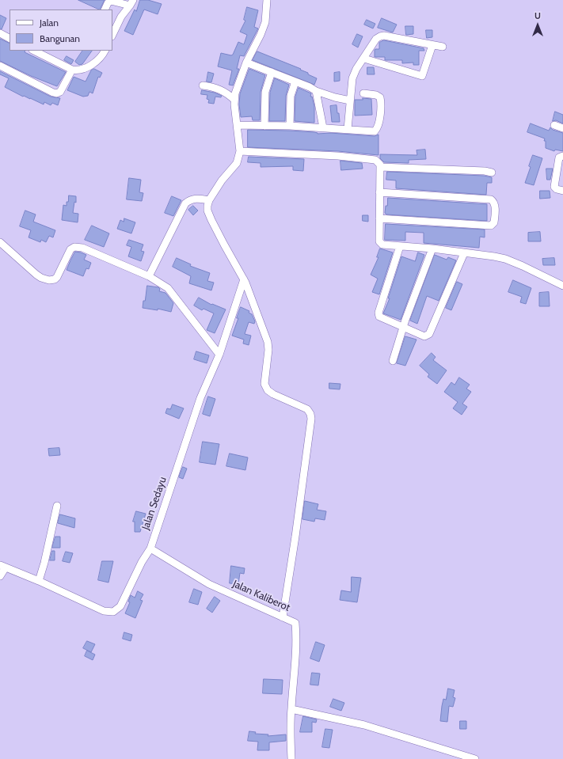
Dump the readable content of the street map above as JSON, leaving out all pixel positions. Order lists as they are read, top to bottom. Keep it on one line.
{"streets":{"street":["Jalan Sedayu","Jalan Kaliberot"]},"crossings":[["Jalan Sedayu","Jalan Kaliberot"]],"legend":["Jalan","Bangunan"],"north":"top"}
